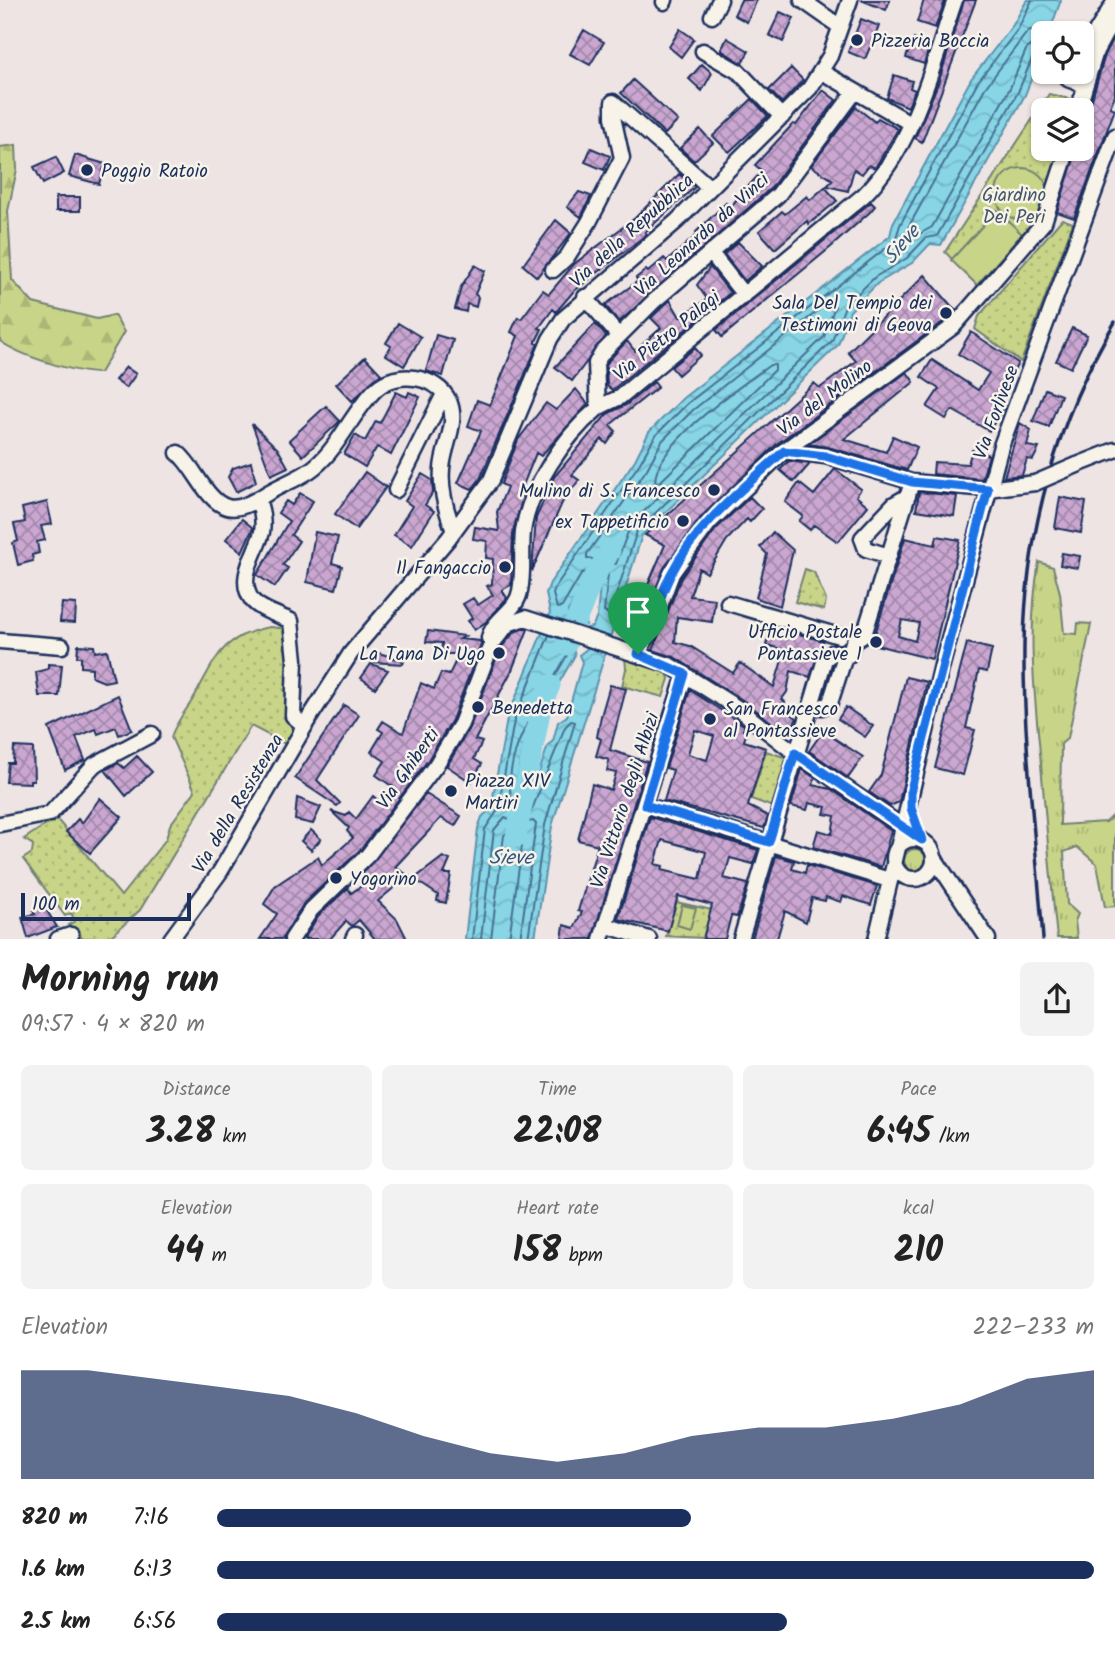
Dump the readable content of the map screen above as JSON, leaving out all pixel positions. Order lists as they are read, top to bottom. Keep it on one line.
{"streets":{"street":["Via della Repubblica","Via Leonardo da Vinci","Via Pietro Palagi","Via del Molino","Via Forlivese","Via Ghiberti","Via Vittorio degli Albizi","Via della Resistenza"]},"crossings":[["Via della Repubblica","Via della Resistenza"],["Via Leonardo da Vinci","Via Pietro Palagi"],["Via Pietro Palagi","Via Ghiberti"],["Via del Molino","Via Ghiberti"]],"water":["Sieve"],"parks":["Giardino Dei Peri"],"places":["Pizzeria Boccia","Poggio Ratoio","Sala Del Tempio dei Testimoni di Geova","Mulino di S. Francesco","ex Tappetificio","Il Fangaccio","Ufficio Postale Pontassieve 1","La Tana Di Ugo","Benedetta","San Francesco al Pontassieve","Piazza XIV Martiri","Yogorino"],"scale_bar":"100 m","page":{"scale":"100 m","heading":["Morning run","09:57 · 4 × 820 m"],"stats":[["Distance","3.28 km"],["Time","22:08"],["Pace","6:45 /km"],["Elevation","44 m"],["Heart rate","158 bpm"],["kcal","210"]],"chart":["Elevation","222–233 m"],"list":[{"name":"820 m","note":"7:16"},{"name":"1.6 km","note":"6:13"},{"name":"2.5 km","note":"6:56"}]}}
